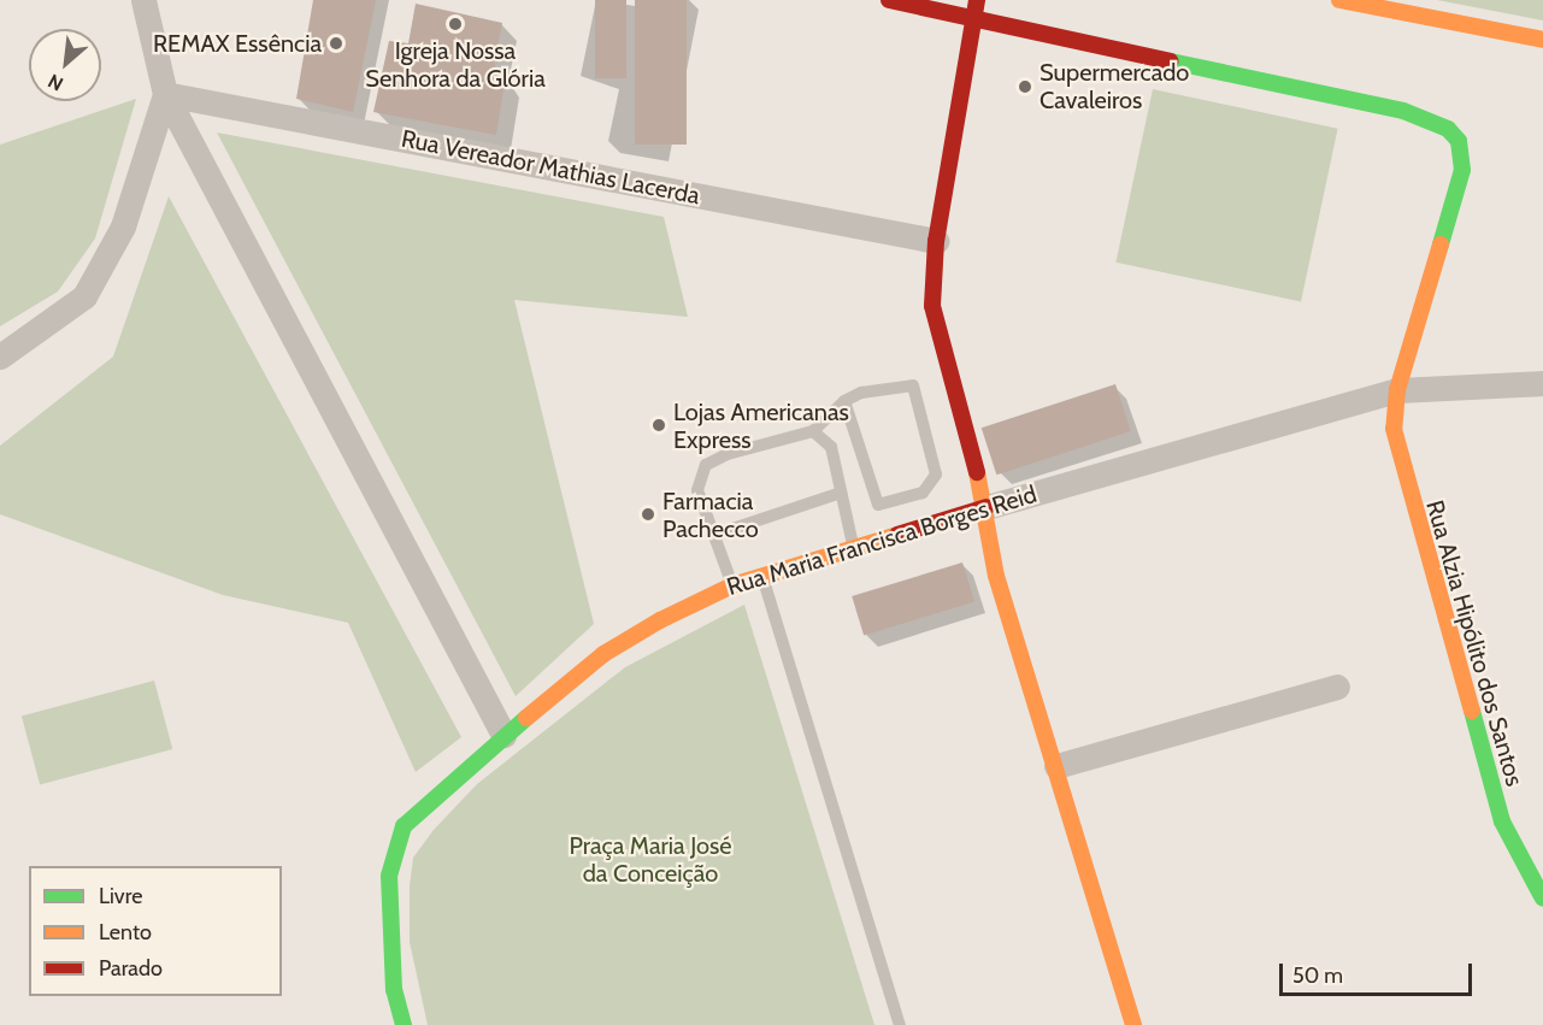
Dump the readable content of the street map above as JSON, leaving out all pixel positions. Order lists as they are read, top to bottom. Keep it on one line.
{"streets":{"main road":["Rua Maria Francisca Borges Reid","Rua Alzia Hipólito dos Santos"],"street":["Rua Vereador Mathias Lacerda"]},"crossings":[["Rua Maria Francisca Borges Reid","Rua Alzia Hipólito dos Santos"]],"parks":["Praça Maria José da Conceição"],"places":["Igreja Nossa Senhora da Glória","REMAX Essência","Supermercado Cavaleiros","Lojas Americanas Express","Farmacia Pachecco"],"legend":["Livre","Lento","Parado"],"scale_bar":"50 m","north":"bottom left"}
